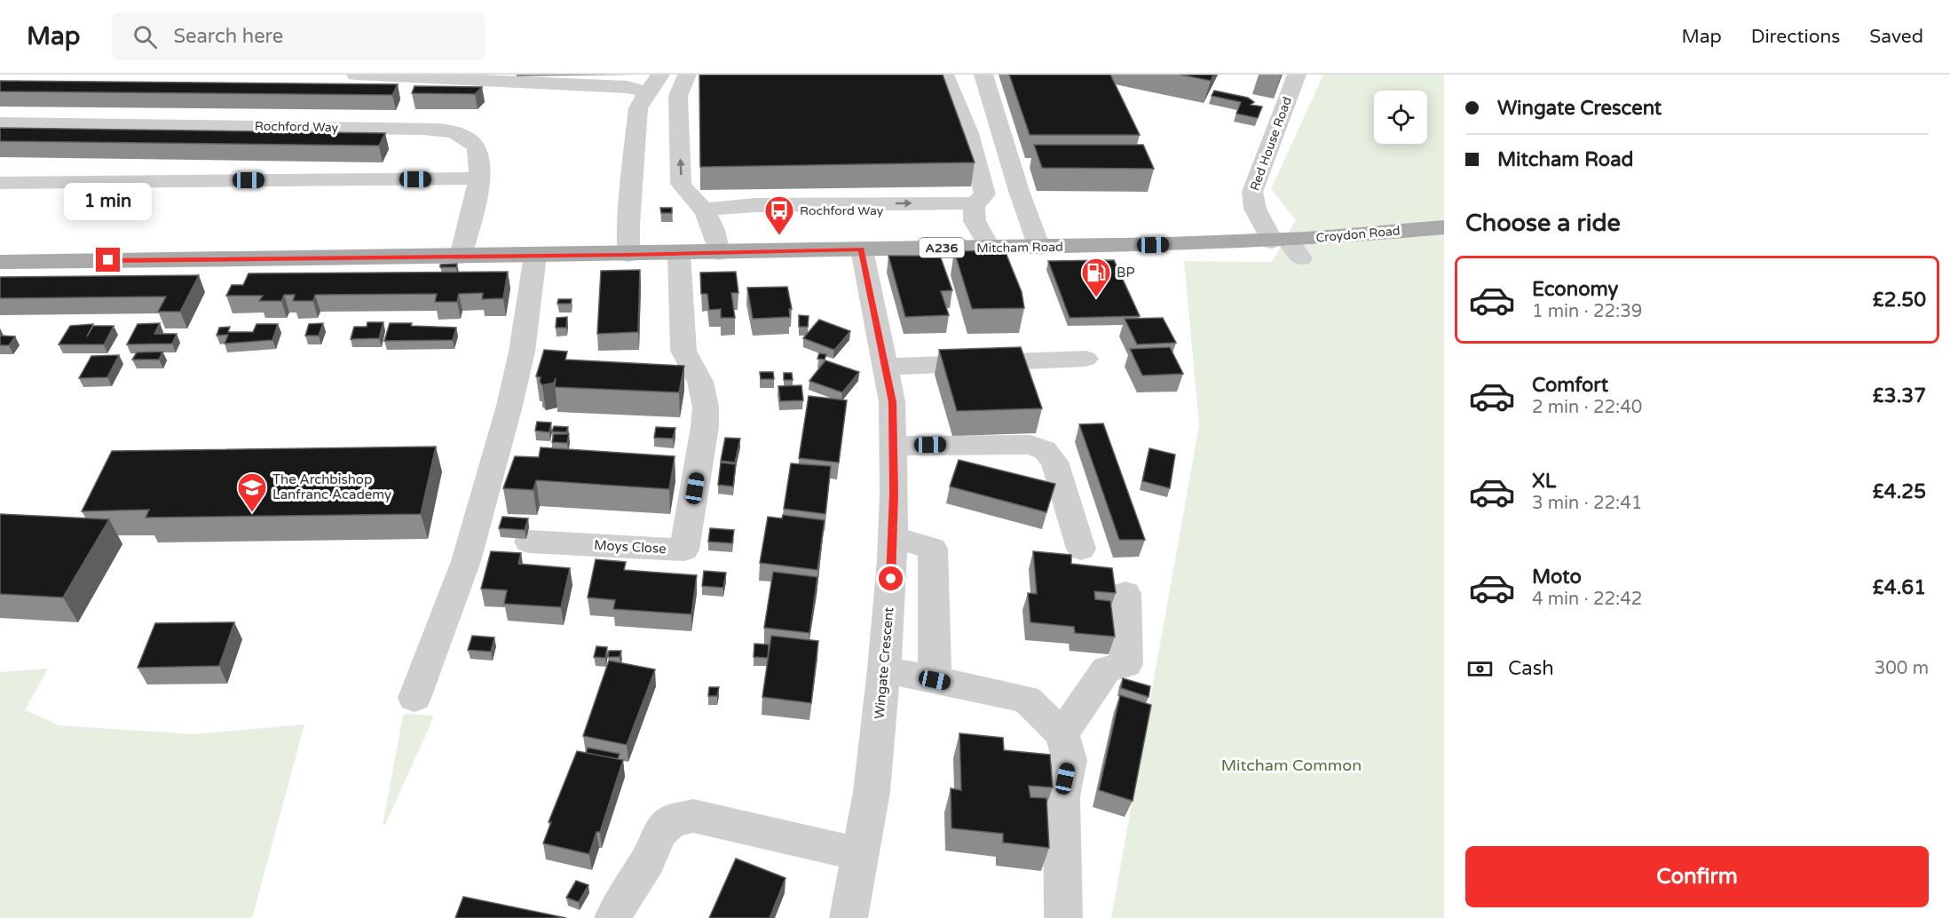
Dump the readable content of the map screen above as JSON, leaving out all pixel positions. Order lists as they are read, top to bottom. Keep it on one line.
{"streets":{"main road":["Croydon Road","A236","Mitcham Road"],"street":["Rochford Way","Red House Road","Moys Close","Wingate Crescent"]},"crossings":[["Rochford Way","Mitcham Road"],["Red House Road","Croydon Road"],["Red House Road","Mitcham Road"],["Croydon Road","Mitcham Road"],["Mitcham Road","Moys Close"],["Mitcham Road","Wingate Crescent"]],"parks":["Mitcham Common"],"places":{"bus stop":["Rochford Way"],"fuel station":["BP"],"school or university":["The Archbishop Lanfranc Academy"]},"page":{"header":"Map","search":"Search here","nav":["Map","Directions","Saved"],"banner":["Wingate Crescent","Mitcham Road"],"bubble":"1 min","heading":"Choose a ride","list":[{"name":"Economy","note":"1 min · 22:39","value":"£2.50"},{"name":"Comfort","note":"2 min · 22:40","value":"£3.37"},{"name":"XL","note":"3 min · 22:41","value":"£4.25"},{"name":"Moto","note":"4 min · 22:42","value":"£4.61"}],"pay":["Cash","300 m"],"buttons":"Confirm"}}
